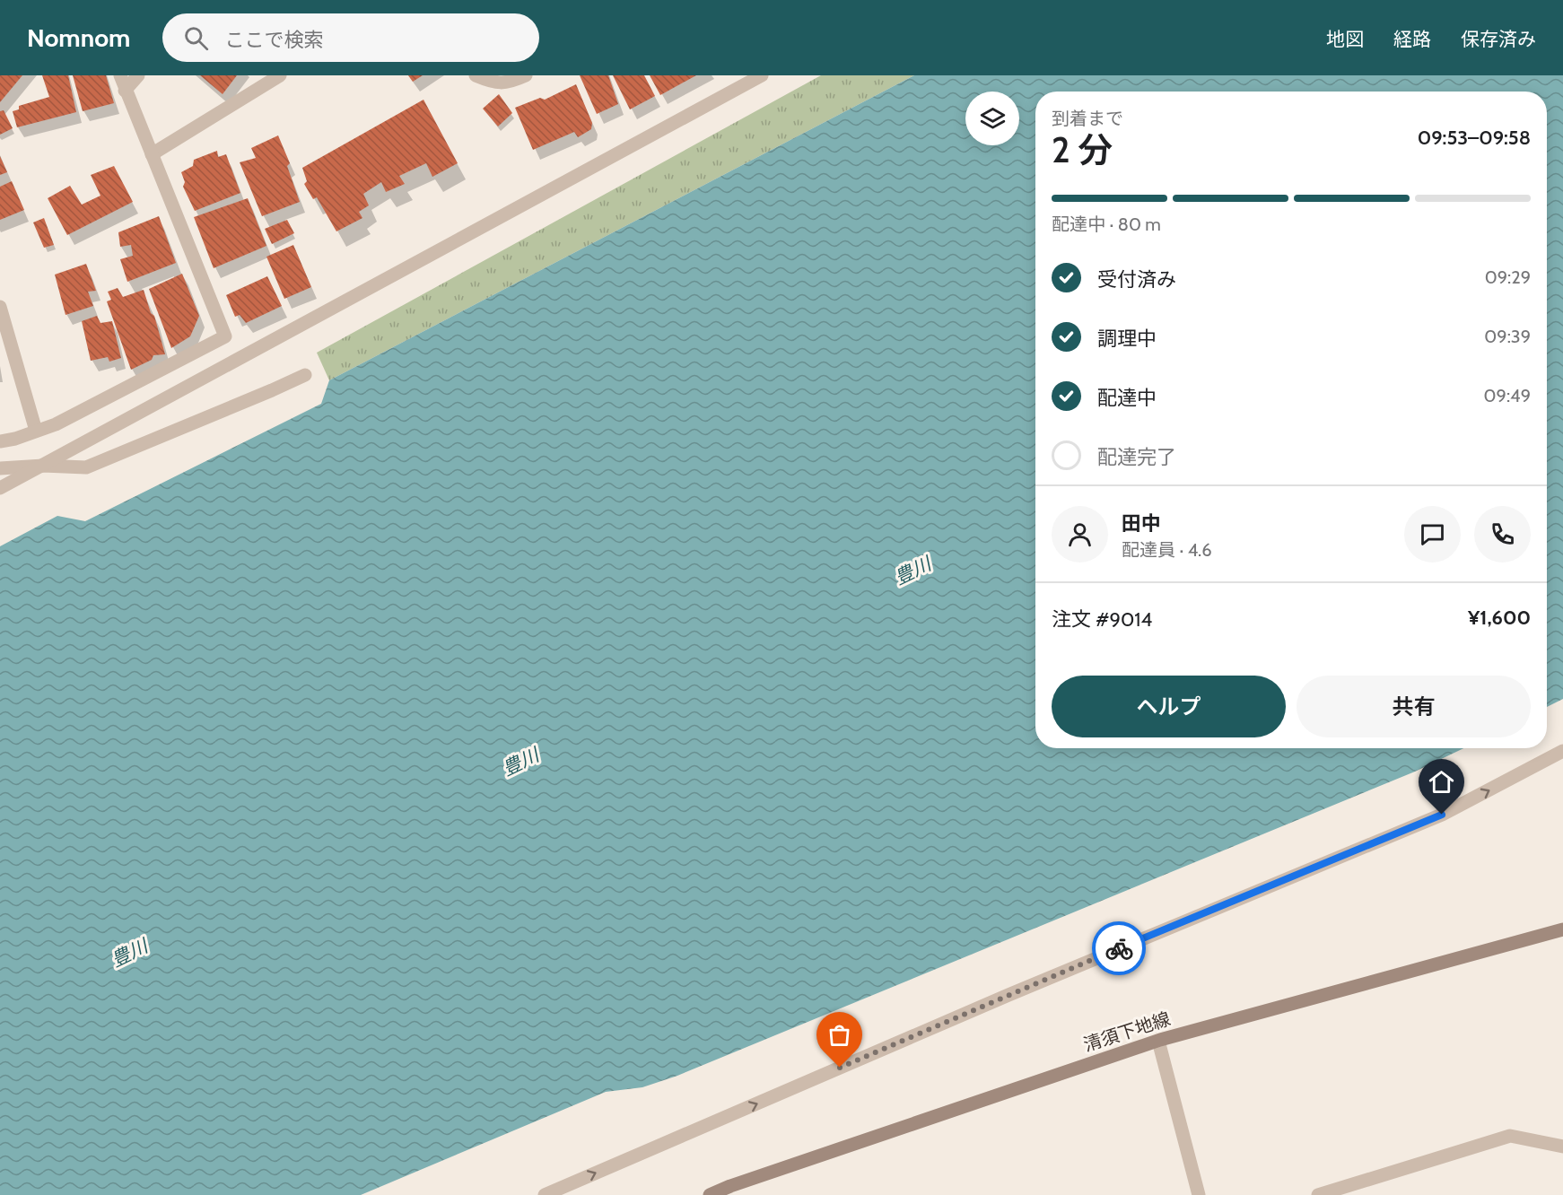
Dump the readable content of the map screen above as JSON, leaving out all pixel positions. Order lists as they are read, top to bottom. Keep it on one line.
{"streets":{"main road":["清須下地線"]},"water":["豊川"],"page":{"header":"Nomnom","search":"ここで検索","nav":["地図","経路","保存済み"],"heading":["2 分","到着まで","09:53–09:58"],"panel":["田中","配達員 · 4.6","注文 #9014","¥1,600"],"bar":"配達中 · 80 m","list":[["受付済み","09:29"],["調理中","09:39"],["配達中","09:49"],"配達完了"],"buttons":["ヘルプ","共有"]}}
